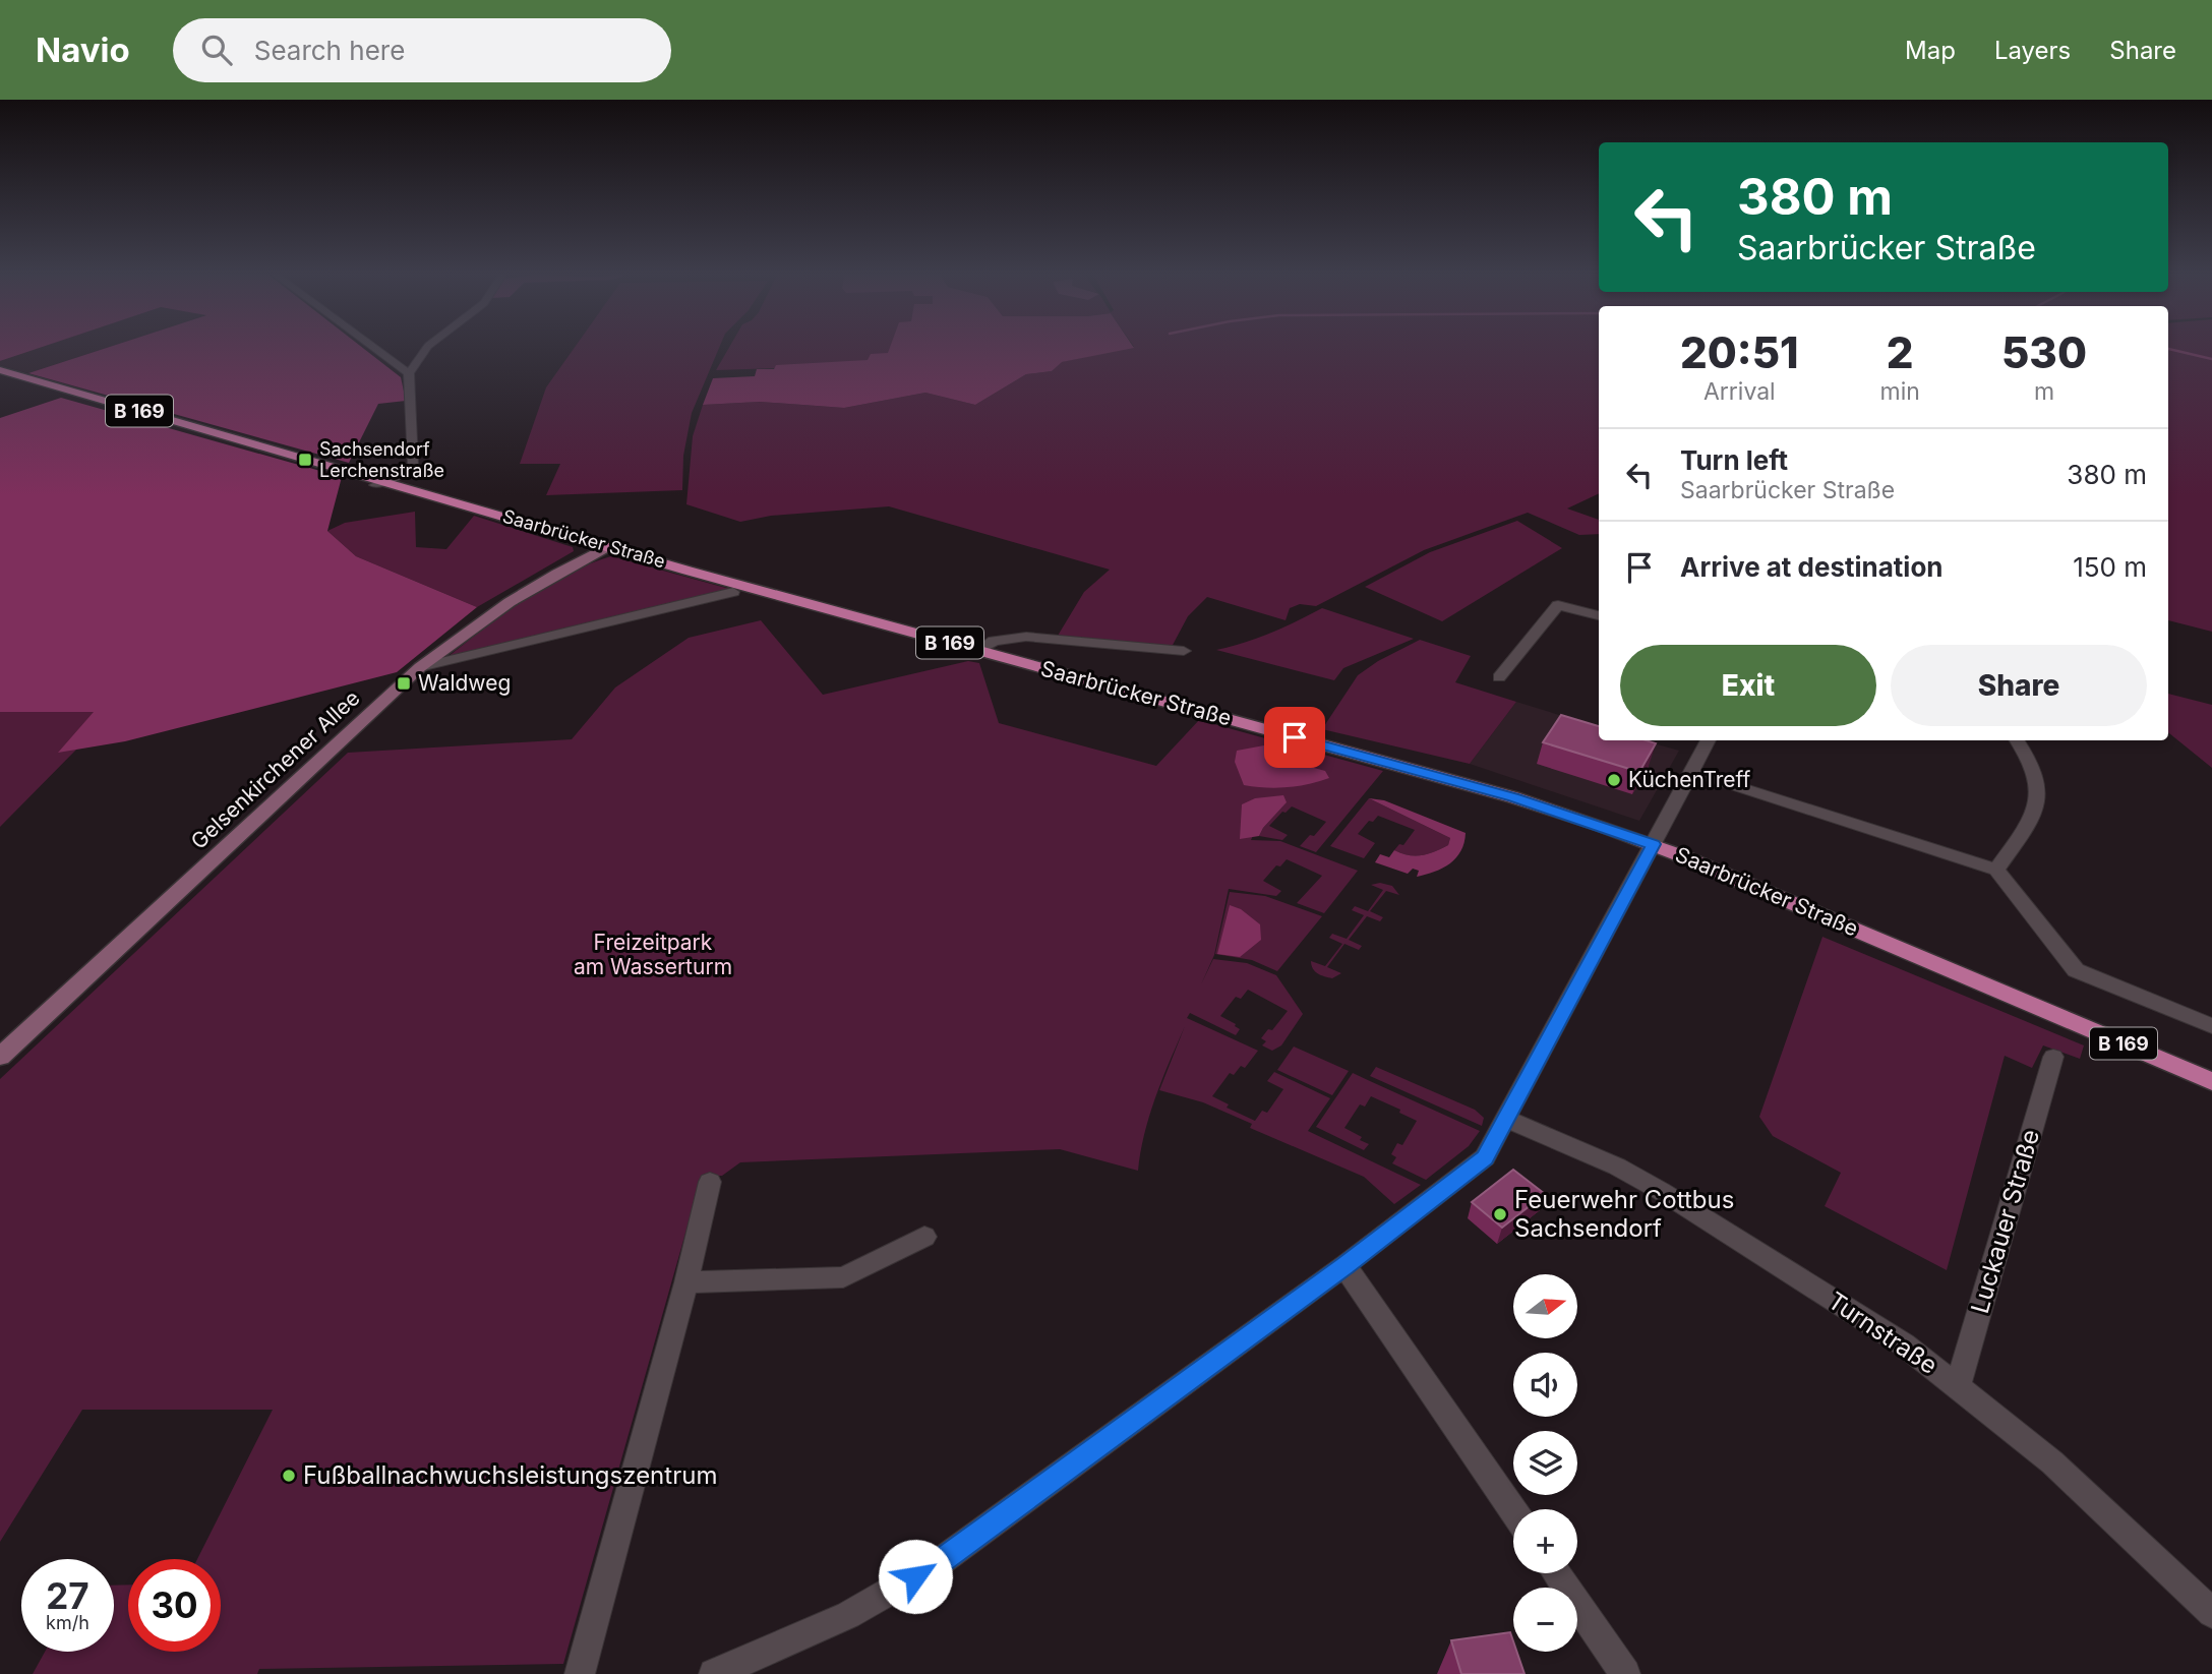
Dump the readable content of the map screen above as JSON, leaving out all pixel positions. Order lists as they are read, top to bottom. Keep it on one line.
{"streets":{"main road":["B 169","Saarbrücker Straße","Gelsenkirchener Allee"],"street":["Luckauer Straße","Turnstraße"]},"crossings":[["Saarbrücker Straße","Gelsenkirchener Allee"],["Luckauer Straße","Turnstraße"]],"parks":["Freizeitpark am Wasserturm"],"places":{"transit":["Sachsendorf Lerchenstraße","Waldweg"],"other":["KüchenTreff","Feuerwehr Cottbus Sachsendorf","Fußballnachwuchsleistungszentrum"]},"north":"right","page":{"header":"Navio","search":"Search here","nav":["Map","Layers","Share"],"turn":["380 m","Saarbrücker Straße"],"eta":["20:51","Arrival","2","min","530","m"],"list":[{"name":"Turn left","note":"Saarbrücker Straße","value":"380 m"},{"name":"Arrive at destination","value":"150 m"}],"buttons":["Exit","Share"],"map_buttons":["+","−"],"speed":"27 km/h","limit":"30"}}
